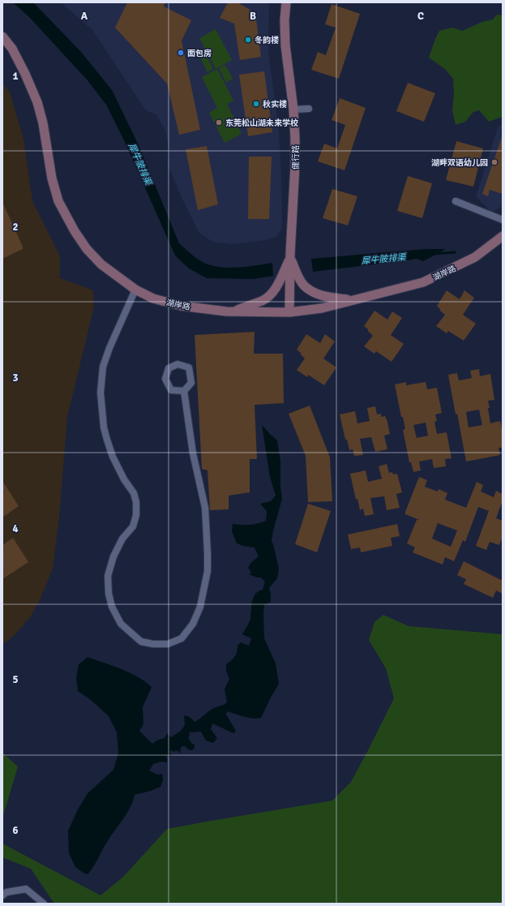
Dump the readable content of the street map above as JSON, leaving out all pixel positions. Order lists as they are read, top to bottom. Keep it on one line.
{"streets":{"street":["健行路","湖岸路"]},"crossings":[["健行路","湖岸路"]],"water":["犀牛陂排渠"],"places":["冬韵楼","面包房","秋实楼","东莞松山湖未来学校","湖畔双语幼儿园"],"grid":{"columns":["A","B","C"],"rows":["1","2","3","4","5","6"]}}
